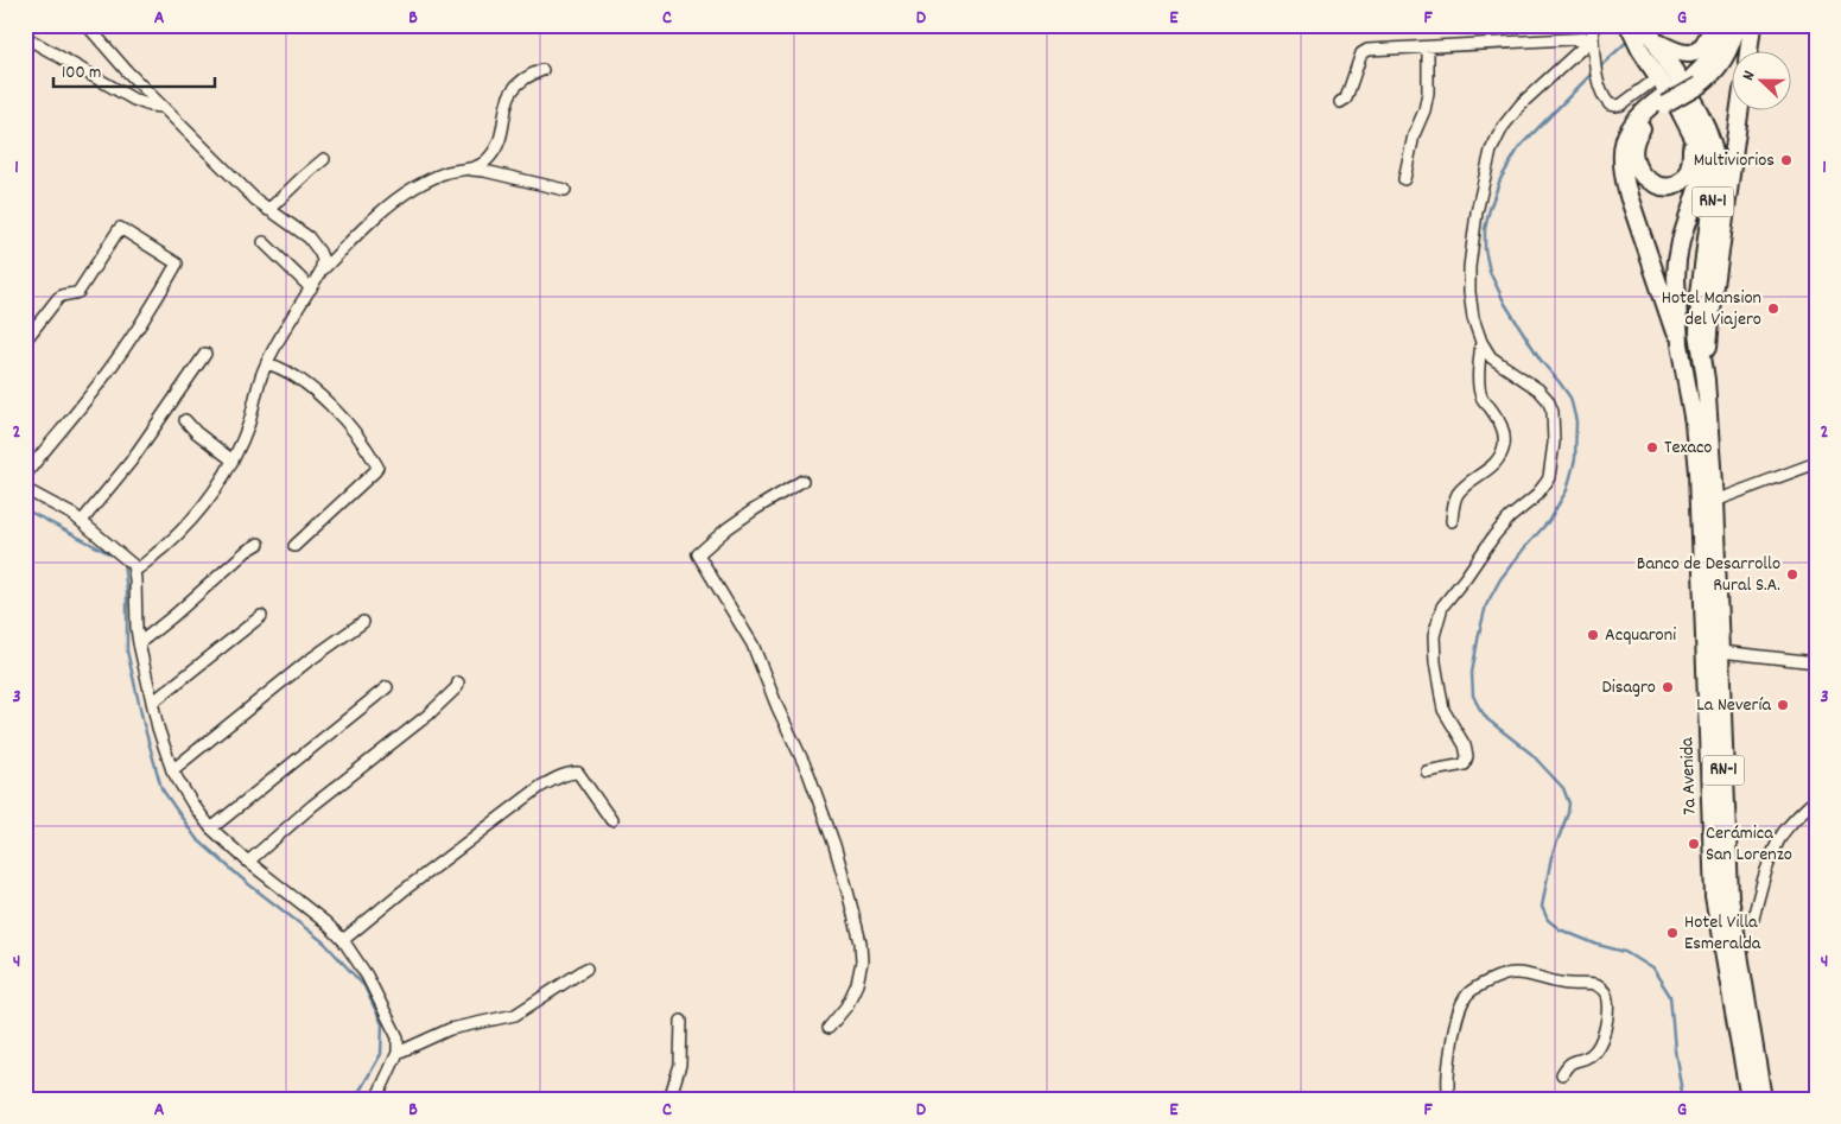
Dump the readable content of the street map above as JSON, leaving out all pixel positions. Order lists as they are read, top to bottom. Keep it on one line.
{"streets":{"main road":["RN-1","7a Avenida"]},"crossings":[["RN-1","7a Avenida"]],"places":["Multiviorios","Hotel Mansion del Viajero","Texaco","Banco de Desarrollo Rural S.A.","Acquaroni","Disagro","La Nevería","Cerámica San Lorenzo","Hotel Villa Esmeralda"],"scale_bar":"100 m","north":"left","grid":{"columns":["A","B","C","D","E","F","G"],"rows":["1","2","3","4"]}}
